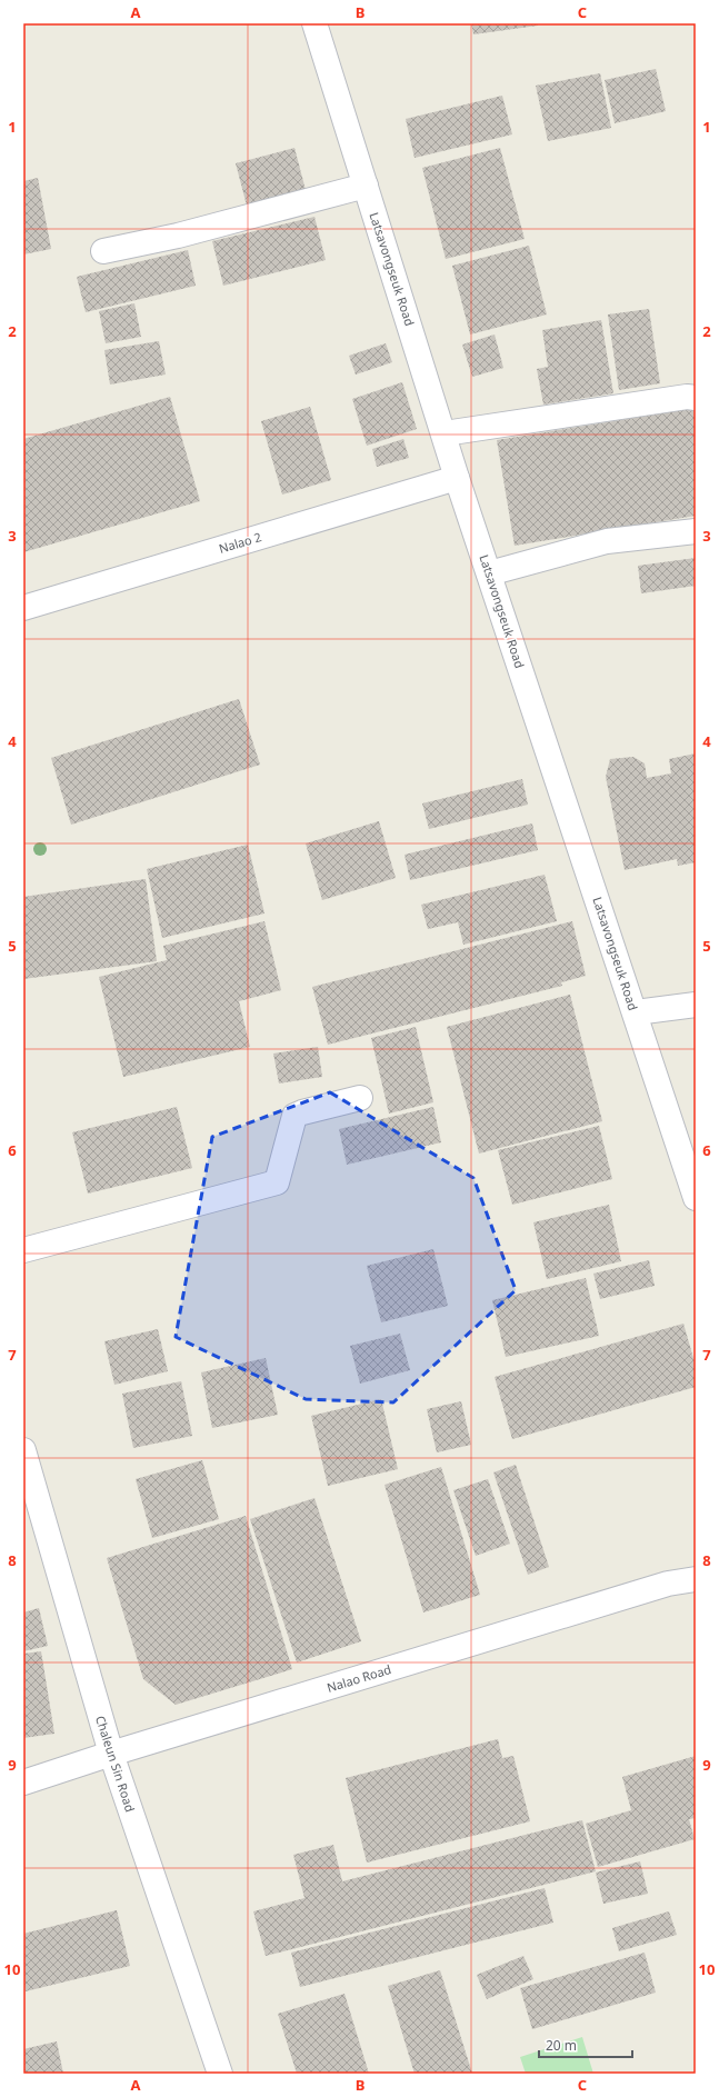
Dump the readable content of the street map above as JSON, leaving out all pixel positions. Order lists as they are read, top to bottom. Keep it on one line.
{"streets":{"street":["Latsavongseuk Road","Nalao 2","Nalao Road","Chaleun Sin Road"]},"crossings":[["Latsavongseuk Road","Nalao 2"],["Nalao Road","Chaleun Sin Road"]],"scale_bar":"20 m","grid":{"columns":["A","B","C"],"rows":["1","2","3","4","5","6","7","8","9","10"]}}
